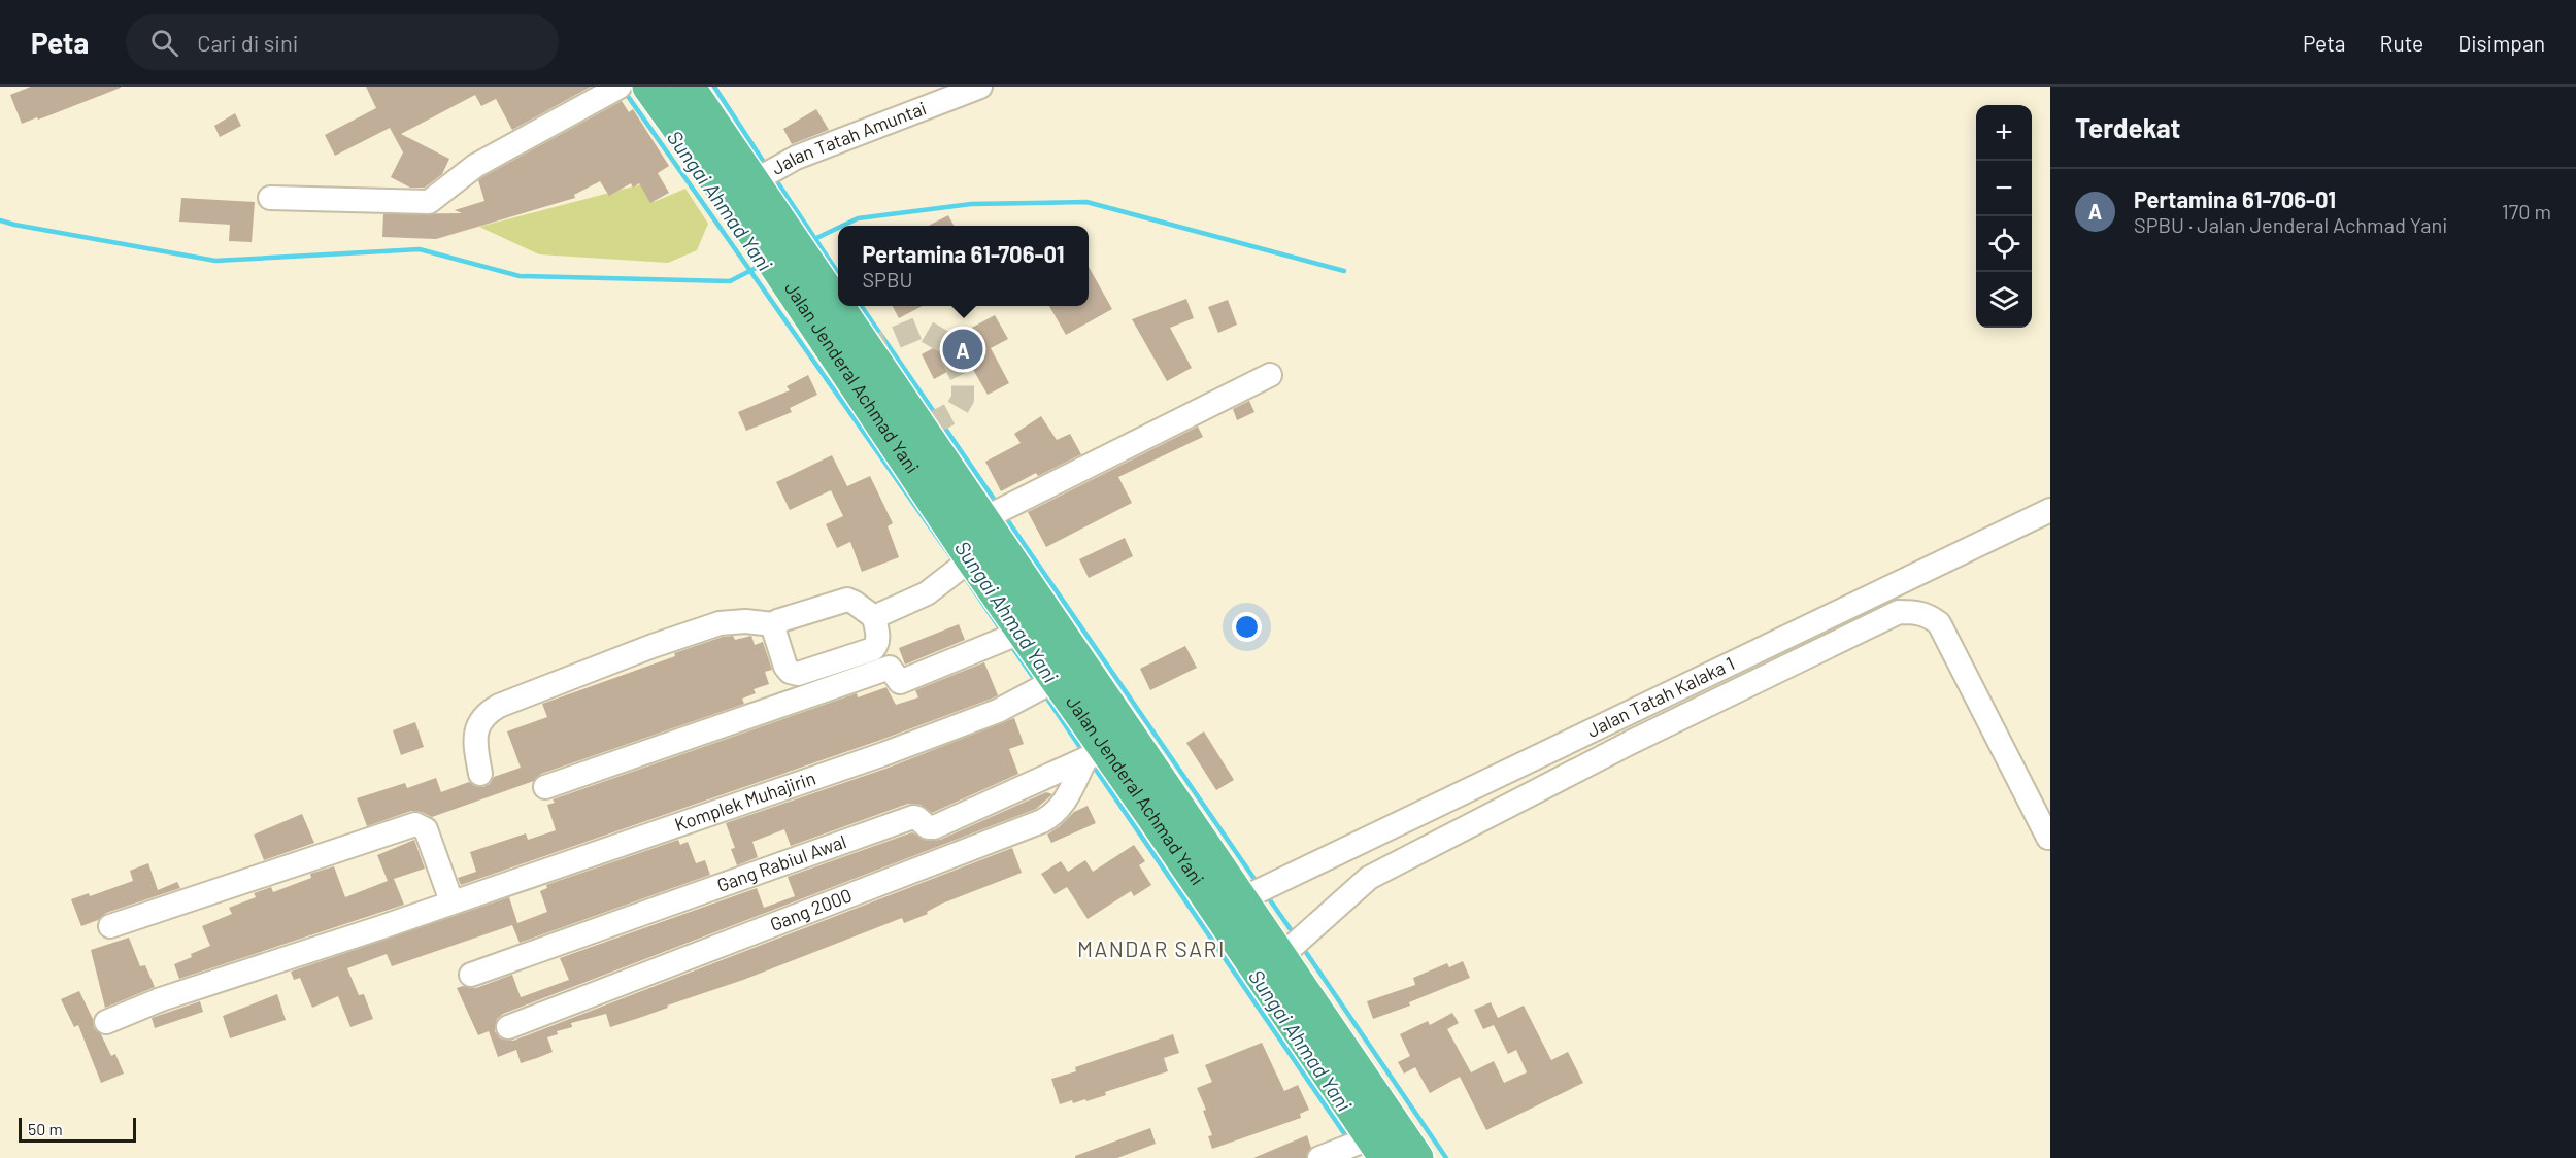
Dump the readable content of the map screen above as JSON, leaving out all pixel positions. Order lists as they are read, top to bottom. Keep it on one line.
{"streets":{"highway":["Jalan Jenderal Achmad Yani"],"street":["Jalan Tatah Amuntai","Jalan Tatah Kalaka 1","Komplek Muhajirin","Gang Rabiul Awal","Gang 2000"]},"crossings":[["Jalan Tatah Amuntai","Jalan Jenderal Achmad Yani"],["Jalan Jenderal Achmad Yani","Jalan Tatah Kalaka 1"],["Jalan Jenderal Achmad Yani","Komplek Muhajirin"],["Jalan Jenderal Achmad Yani","Gang Rabiul Awal"],["Jalan Jenderal Achmad Yani","Gang 2000"],["Gang Rabiul Awal","Gang 2000"]],"districts":["MANDAR SARI"],"water":["Sungai Ahmad Yani"],"scale_bar":"50 m","page":{"header":"Peta","search":"Cari di sini","nav":["Peta","Rute","Disimpan"],"heading":"Terdekat","map_buttons":["+","−"],"list":[{"mark":"A","name":"Pertamina 61-706-01","note":"SPBU · Jalan Jenderal Achmad Yani","value":"170 m"}],"popup":["Pertamina 61-706-01","SPBU"],"pins":"A","scale":"50 m"}}
